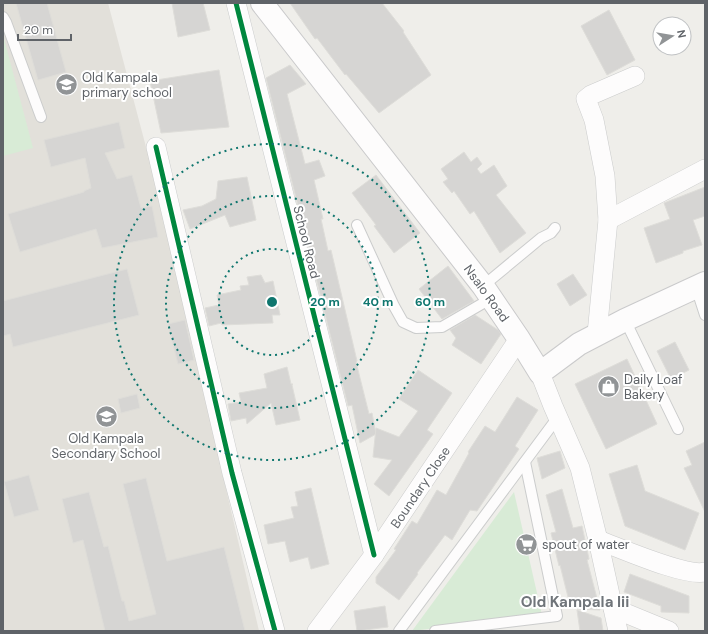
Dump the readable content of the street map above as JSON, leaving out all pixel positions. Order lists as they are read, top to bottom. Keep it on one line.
{"streets":{"main road":["Nsalo Road"],"street":["School Road","Boundary Close"]},"crossings":[["School Road","Boundary Close"],["Nsalo Road","Boundary Close"]],"districts":["Old Kampala Iii"],"places":{"school or university":["Old Kampala primary school","Old Kampala Secondary School"],"shop":["Daily Loaf Bakery"],"supermarket":["spout of water"]},"scale_bar":"20 m","north":"right","rings":["20 m","40 m","60 m"]}
